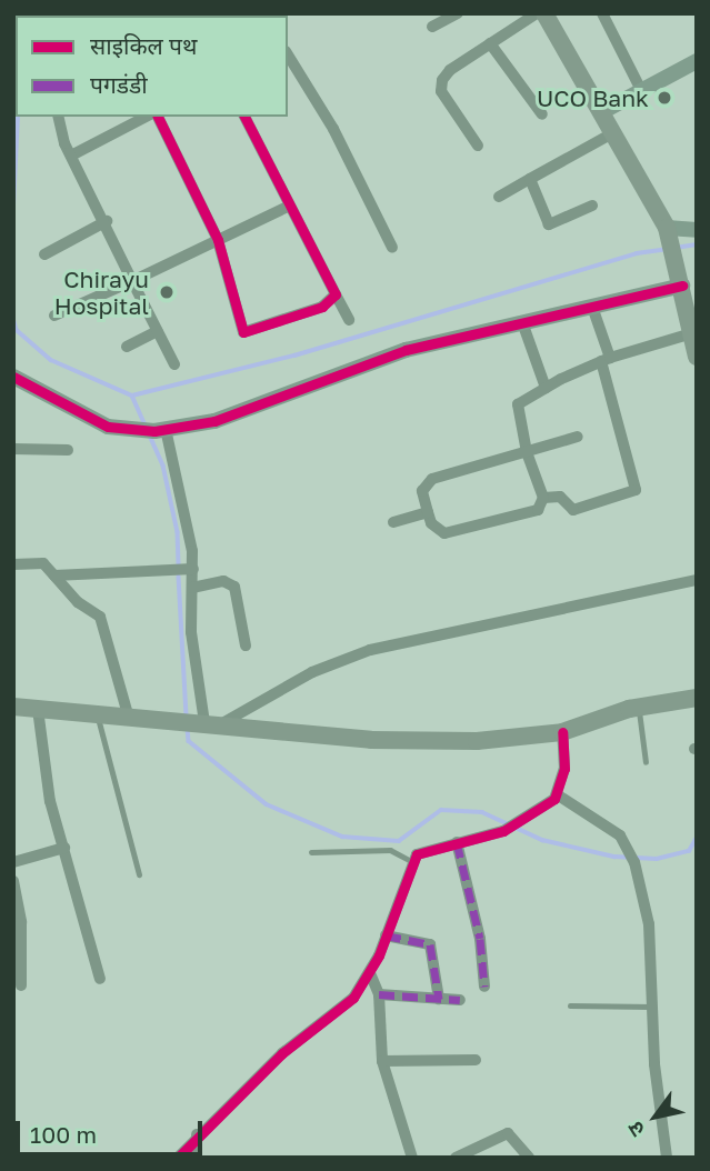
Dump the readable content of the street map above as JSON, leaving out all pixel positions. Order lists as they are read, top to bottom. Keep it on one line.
{"places":["UCO Bank","Chirayu Hospital"],"legend":["साइकिल पथ","पगडंडी"],"scale_bar":"100 m","north":"bottom left"}
